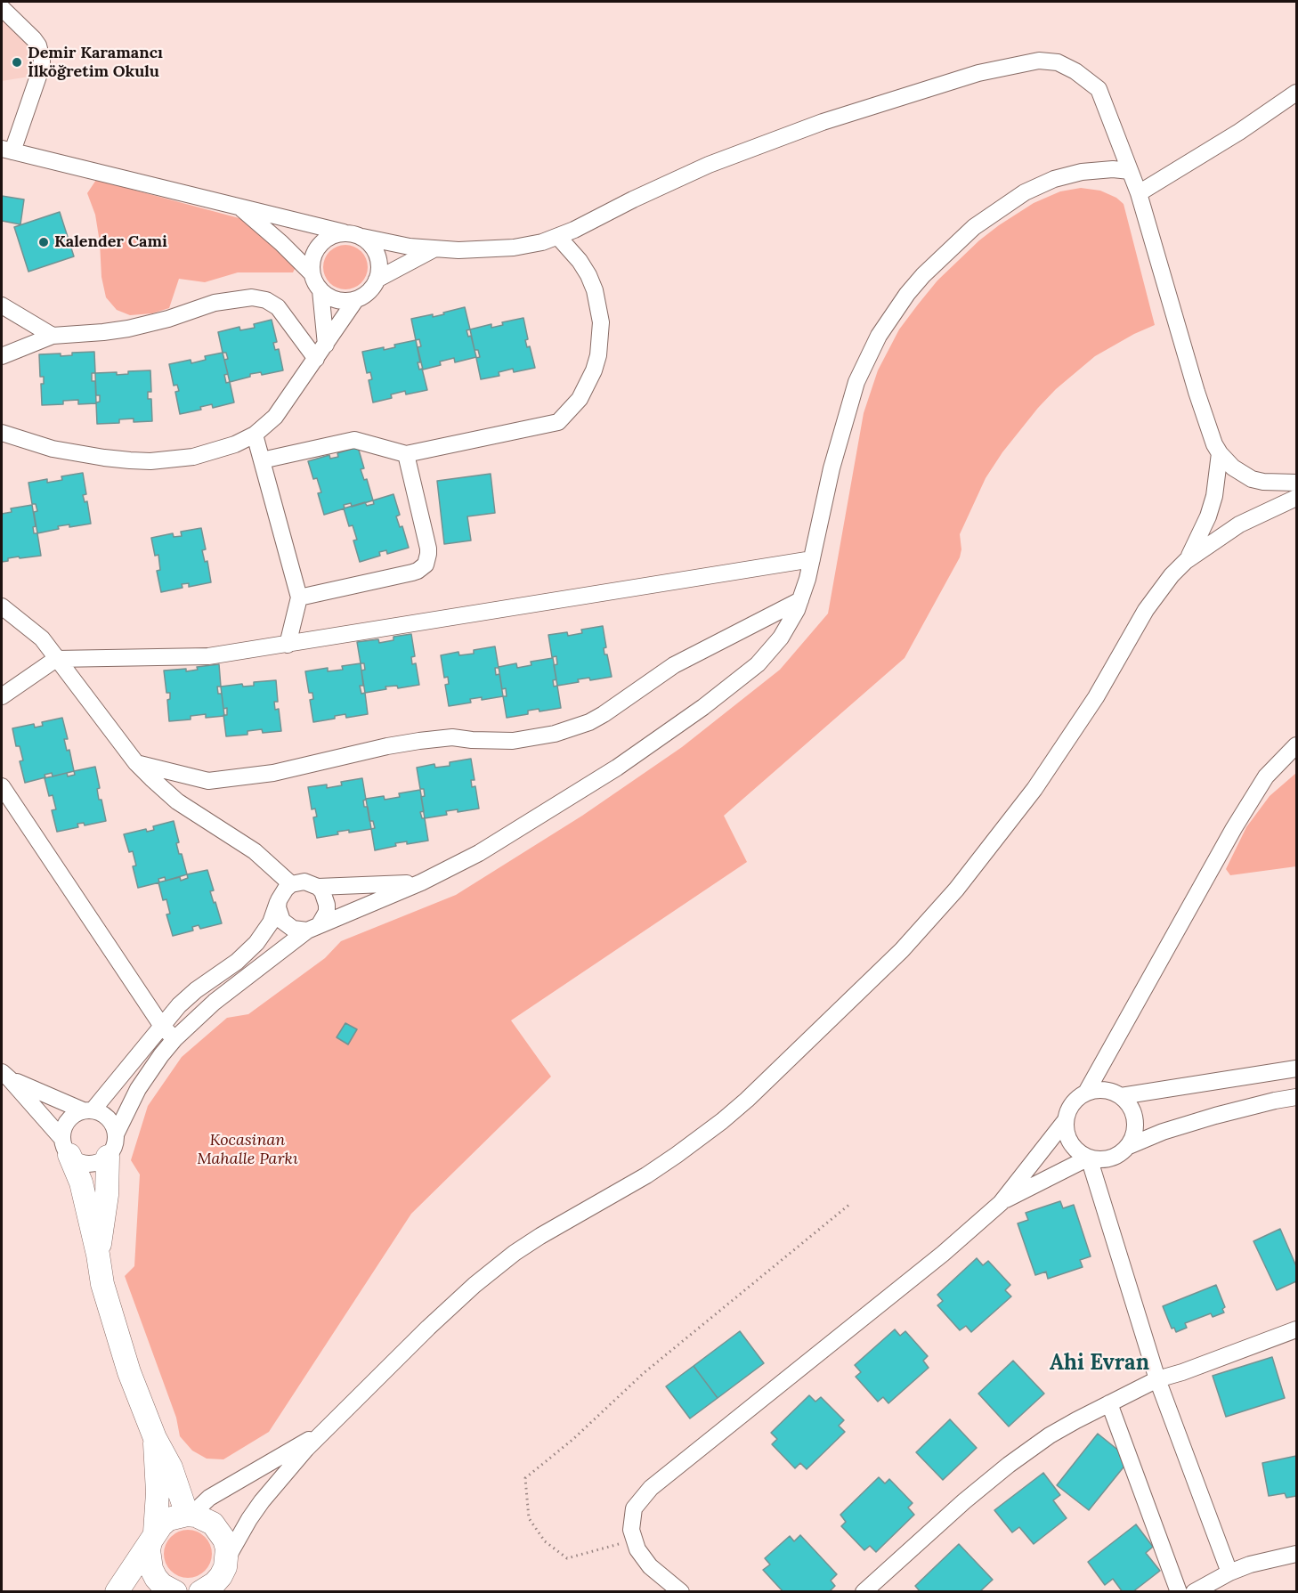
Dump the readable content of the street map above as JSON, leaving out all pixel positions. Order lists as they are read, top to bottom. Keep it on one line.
{"districts":["Ahi Evran"],"parks":["Kocasinan Mahalle Parkı"],"places":["Demir Karamancı İlköğretim Okulu","Kalender Cami"]}
